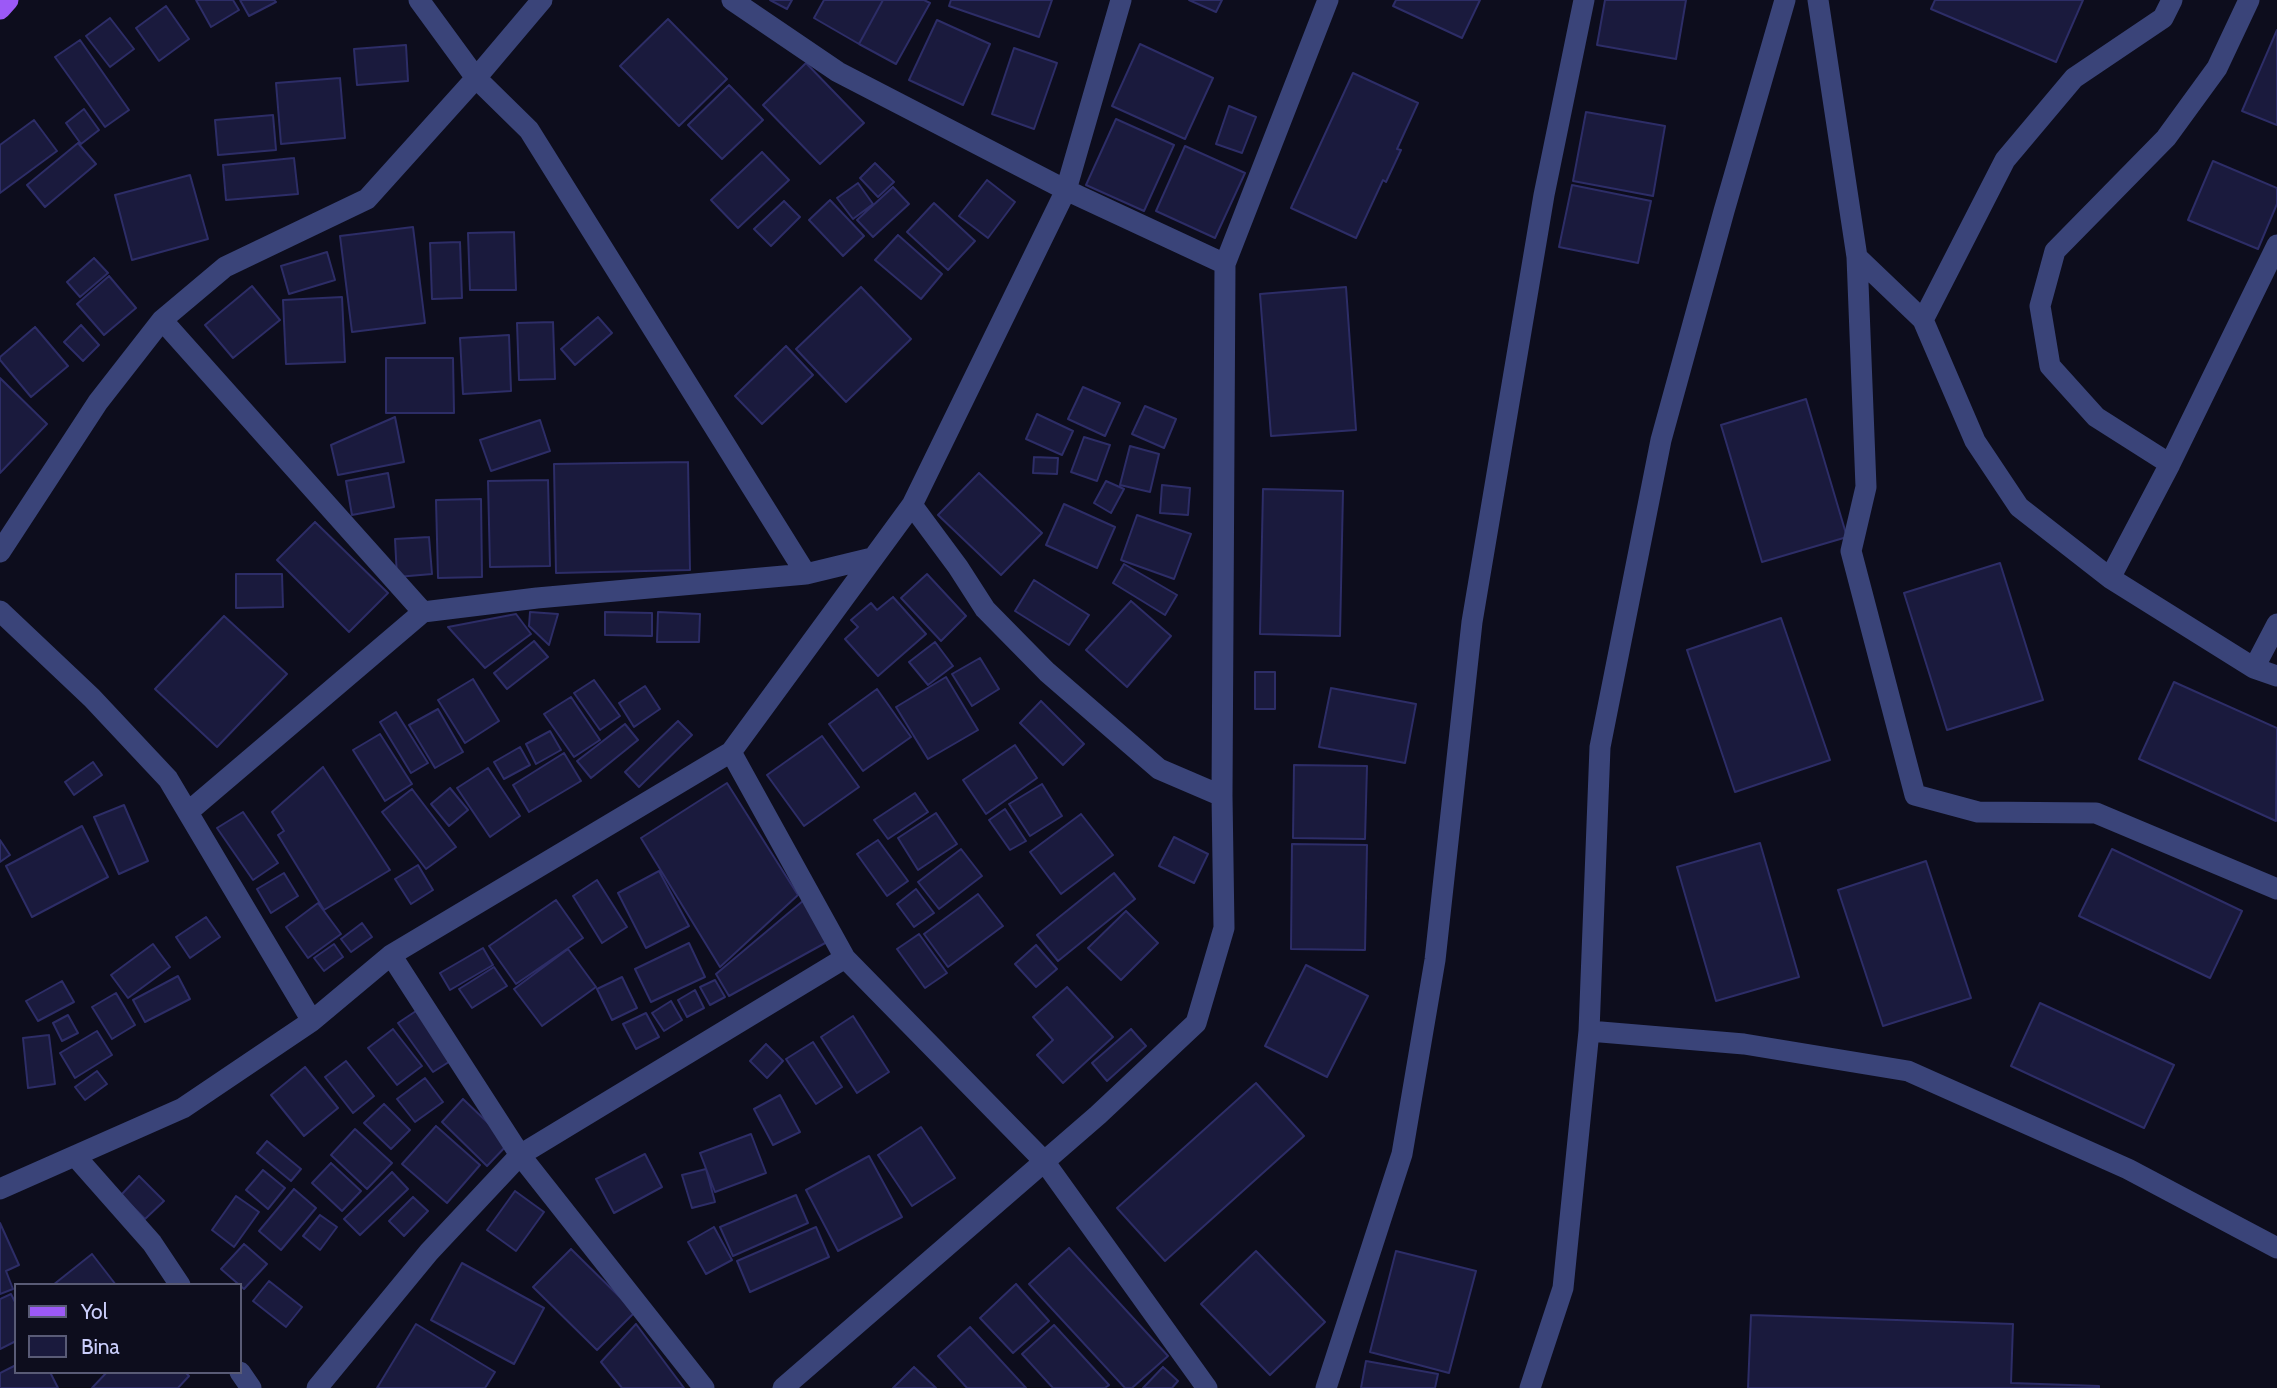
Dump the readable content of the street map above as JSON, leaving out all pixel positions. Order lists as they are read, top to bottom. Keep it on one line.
{"legend":["Yol","Bina"]}
